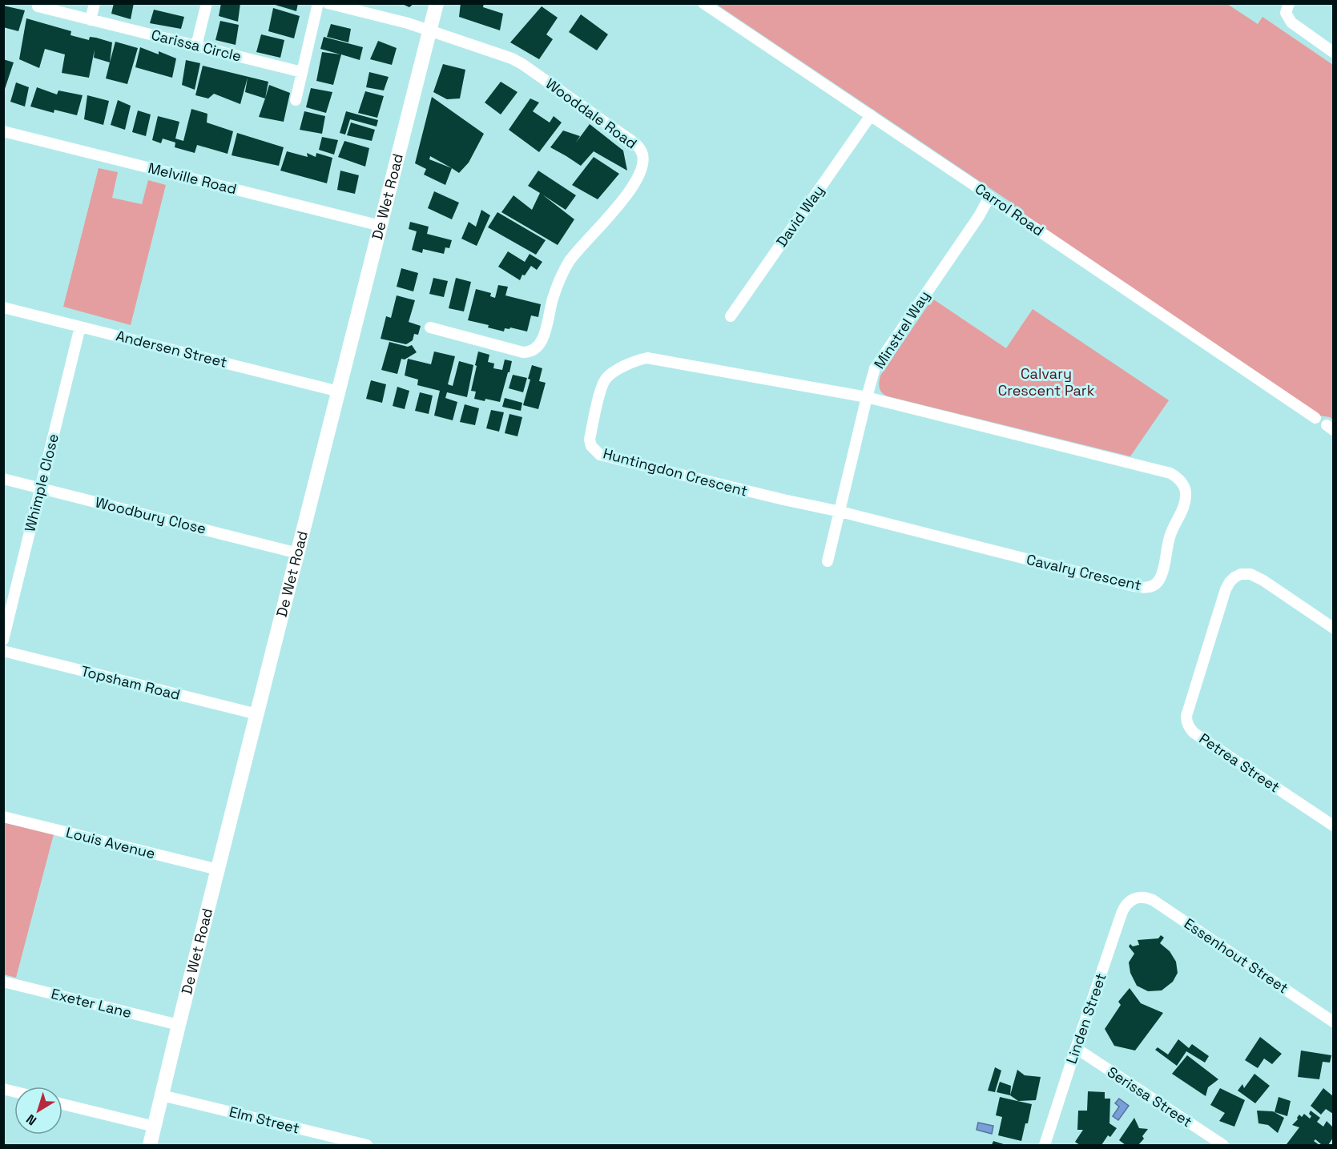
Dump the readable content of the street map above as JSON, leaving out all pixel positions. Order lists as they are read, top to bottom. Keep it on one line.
{"streets":{"street":["Carissa Circle","Wooddale Road","Melville Road","De Wet Road","Carrol Road","David Way","Minstrel Way","Andersen Street","Huntingdon Crescent","Whimple Close","Woodbury Close","Cavalry Crescent","Topsham Road","Petrea Street","Louis Avenue","Essenhout Street","Exeter Lane","Linden Street","Serissa Street","Elm Street"]},"crossings":[["Wooddale Road","De Wet Road"],["Melville Road","De Wet Road"],["De Wet Road","Andersen Street"],["De Wet Road","Woodbury Close"],["De Wet Road","Topsham Road"],["De Wet Road","Louis Avenue"],["De Wet Road","Exeter Lane"],["De Wet Road","Elm Street"],["Carrol Road","David Way"],["Carrol Road","Minstrel Way"],["Minstrel Way","Huntingdon Crescent"],["Minstrel Way","Cavalry Crescent"],["Andersen Street","Whimple Close"],["Huntingdon Crescent","Cavalry Crescent"],["Whimple Close","Woodbury Close"],["Essenhout Street","Linden Street"],["Linden Street","Serissa Street"]],"parks":["Calvary Crescent Park"],"north":"bottom left"}
